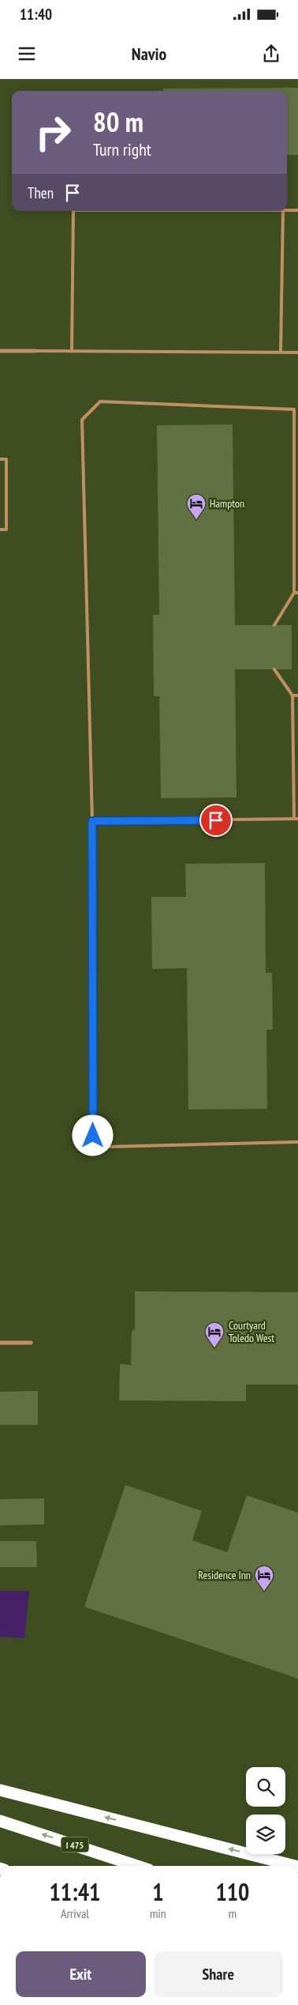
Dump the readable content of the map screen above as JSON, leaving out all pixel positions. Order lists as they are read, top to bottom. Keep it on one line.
{"streets":{"highway":["I 475"]},"places":{"hotel":["Hampton","Courtyard Toledo West","Residence Inn"]},"page":{"status":"11:40","header":"Navio","turn":["80 m","Turn right"],"then":"Then","eta":["11:41","Arrival","1","min","110","m"],"buttons":["Exit","Share"]}}
